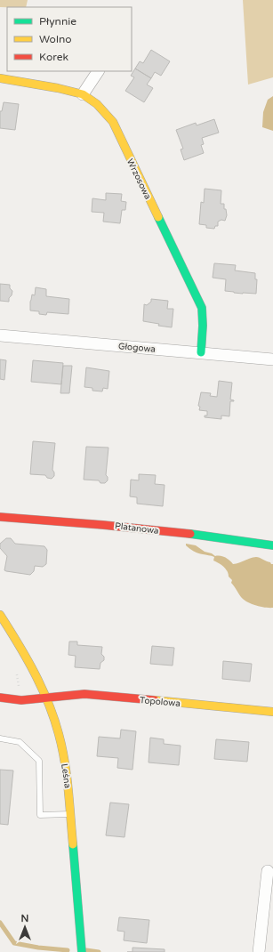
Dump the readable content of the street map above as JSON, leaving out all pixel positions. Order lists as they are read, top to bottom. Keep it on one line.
{"streets":{"street":["Wrzosowa","Głogowa","Platanowa","Topolowa","Leśna"]},"crossings":[["Wrzosowa","Głogowa"],["Topolowa","Leśna"]],"legend":["Płynnie","Wolno","Korek"],"north":"top"}
